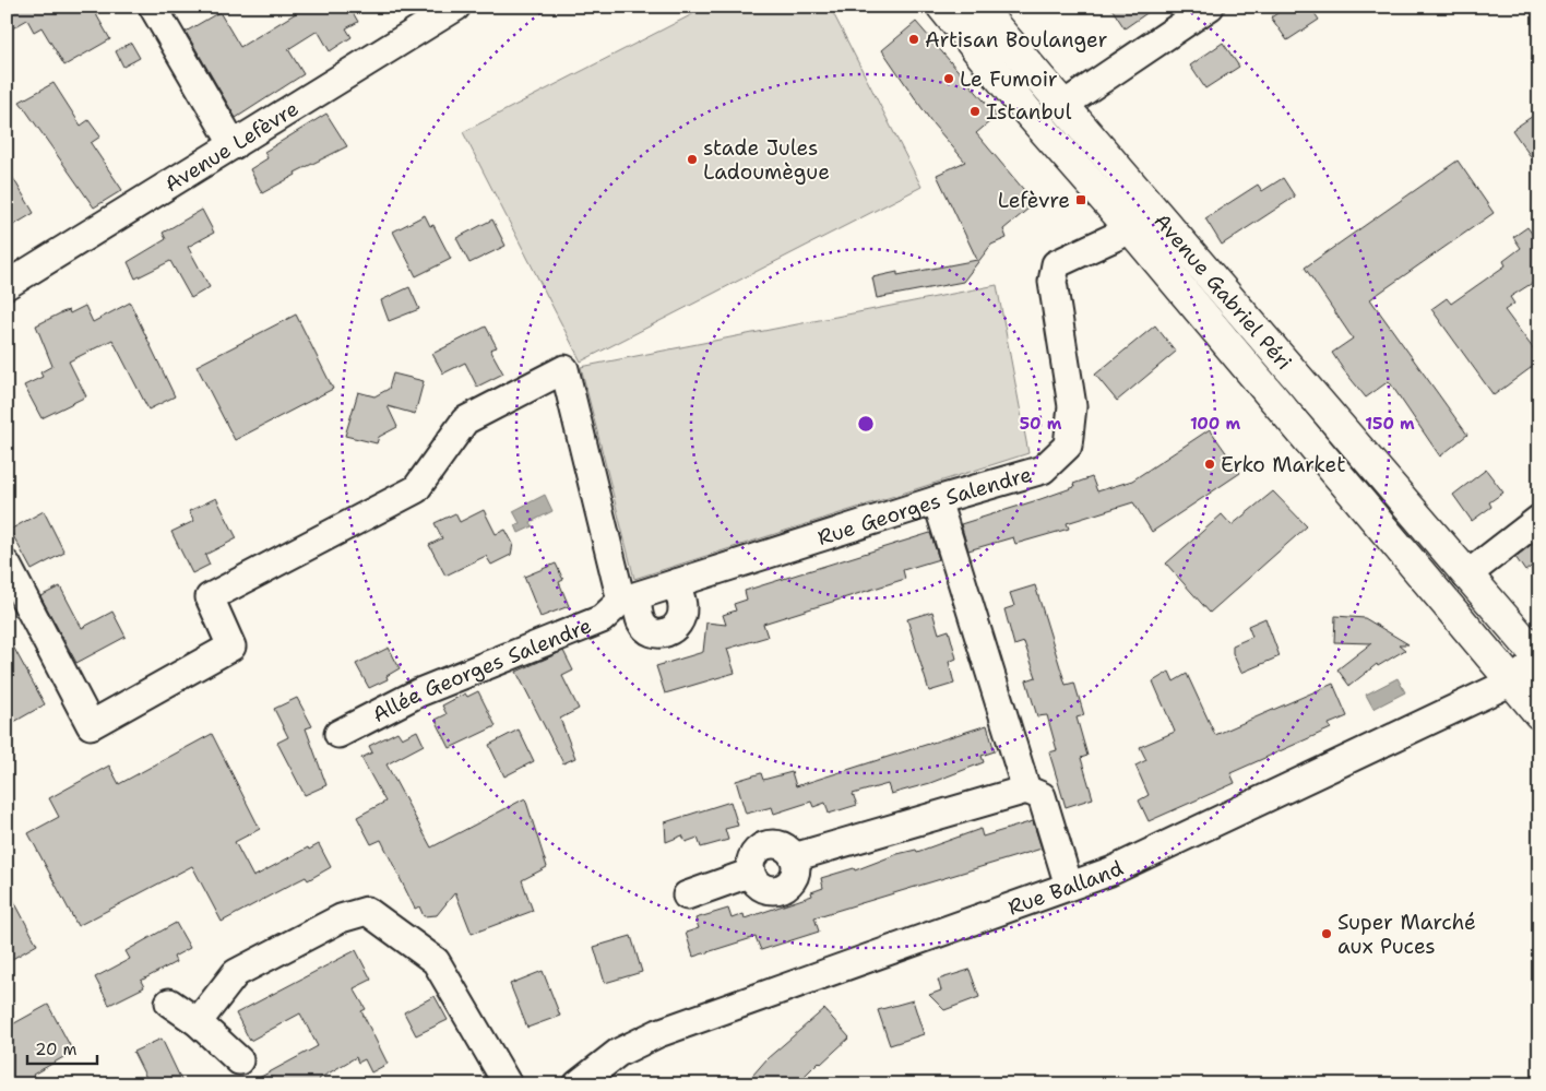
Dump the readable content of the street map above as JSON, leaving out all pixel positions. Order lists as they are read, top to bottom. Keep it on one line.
{"streets":{"main road":["Avenue Gabriel Péri"],"street":["Avenue Lefèvre","Rue Georges Salendre","Allée Georges Salendre","Rue Balland"]},"crossings":[["Avenue Gabriel Péri","Rue Georges Salendre"],["Avenue Gabriel Péri","Rue Balland"],["Rue Georges Salendre","Allée Georges Salendre"]],"places":{"other":["Artisan Boulanger","Le Fumoir","Istanbul","stade Jules Ladoumègue","Erko Market","Super Marché aux Puces"],"transit":["Lefèvre"]},"scale_bar":"20 m","rings":["50 m","100 m","150 m"]}
